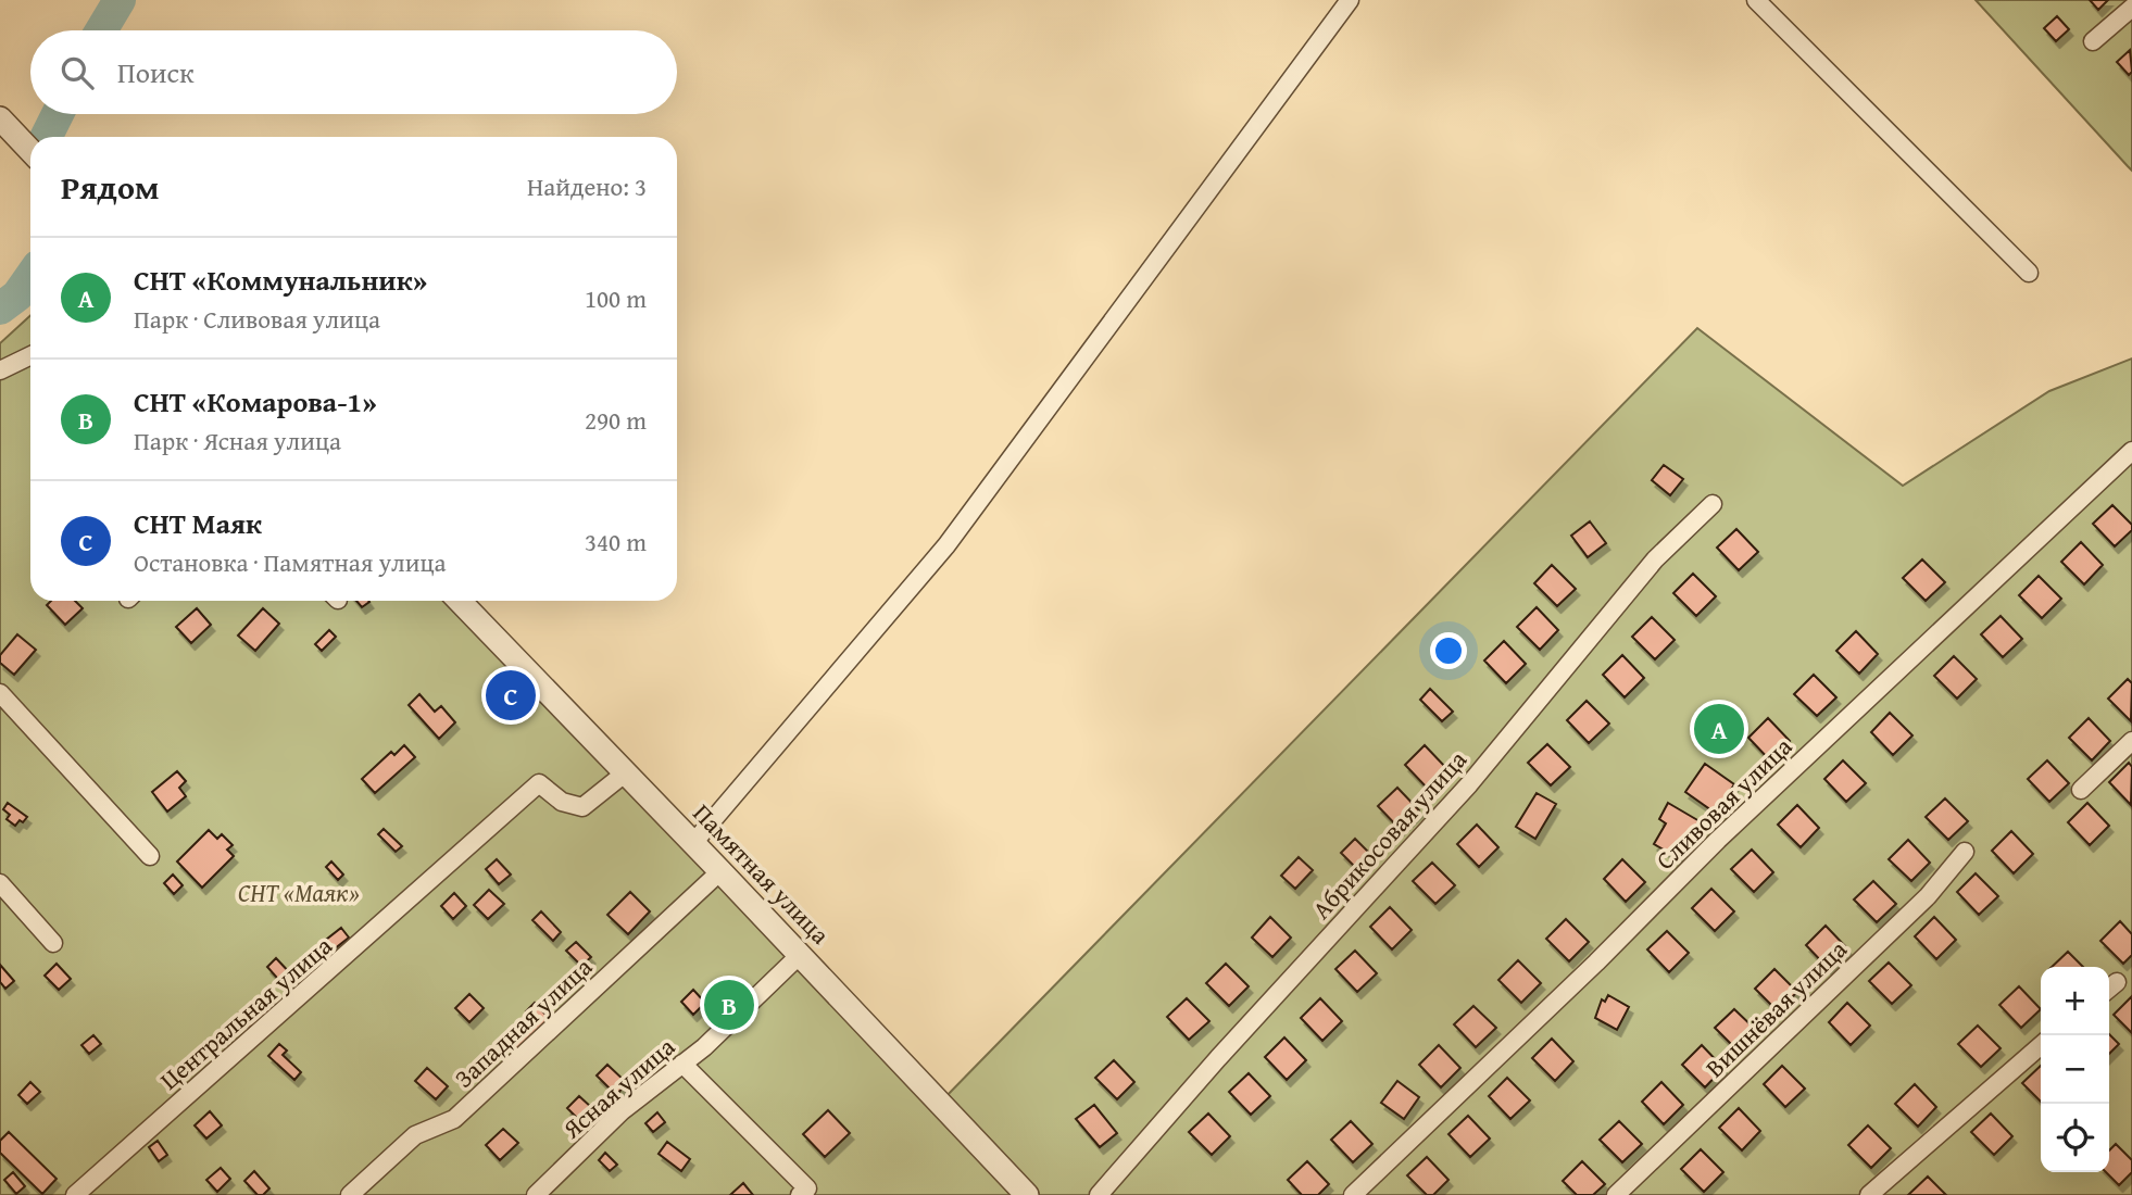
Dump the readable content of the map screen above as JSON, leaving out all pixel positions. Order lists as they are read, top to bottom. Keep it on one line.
{"streets":{"street":["Сливовая улица","Абрикосовая улица","Памятная улица","Вишнёвая улица","Центральная улица","Западная улица","Ясная улица"]},"crossings":[["Памятная улица","Центральная улица"],["Памятная улица","Западная улица"],["Памятная улица","Ясная улица"]],"parks":["СНТ «Маяк»"],"page":{"search":"Поиск","heading":["Рядом","Найдено: 3"],"list":[{"mark":"A","name":"СНТ «Коммунальник»","note":"Парк · Сливовая улица","value":"100 m"},{"mark":"B","name":"СНТ «Комарова-1»","note":"Парк · Ясная улица","value":"290 m"},{"mark":"C","name":"СНТ Маяк","note":"Остановка · Памятная улица","value":"340 m"}],"pins":["C","A","B"],"map_buttons":["+","−"]}}
